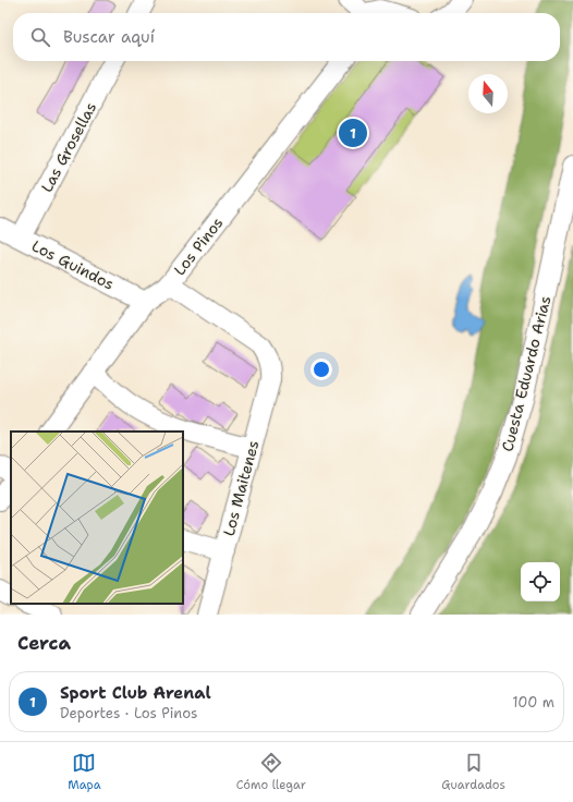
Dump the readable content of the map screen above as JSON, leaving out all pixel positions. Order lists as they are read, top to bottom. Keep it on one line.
{"streets":{"street":["Las Grosellas","Los Pinos","Los Guindos","Cuesta Eduardo Arias","Los Maitenes"]},"crossings":[["Las Grosellas","Los Guindos"],["Los Pinos","Los Guindos"],["Los Pinos","Los Maitenes"]],"north":"top","page":{"search":"Buscar aquí","pins":"1","heading":"Cerca","list":[{"mark":"1","name":"Sport Club Arenal","note":"Deportes · Los Pinos","value":"100 m"}],"nav":["Mapa","Cómo llegar","Guardados"]}}
